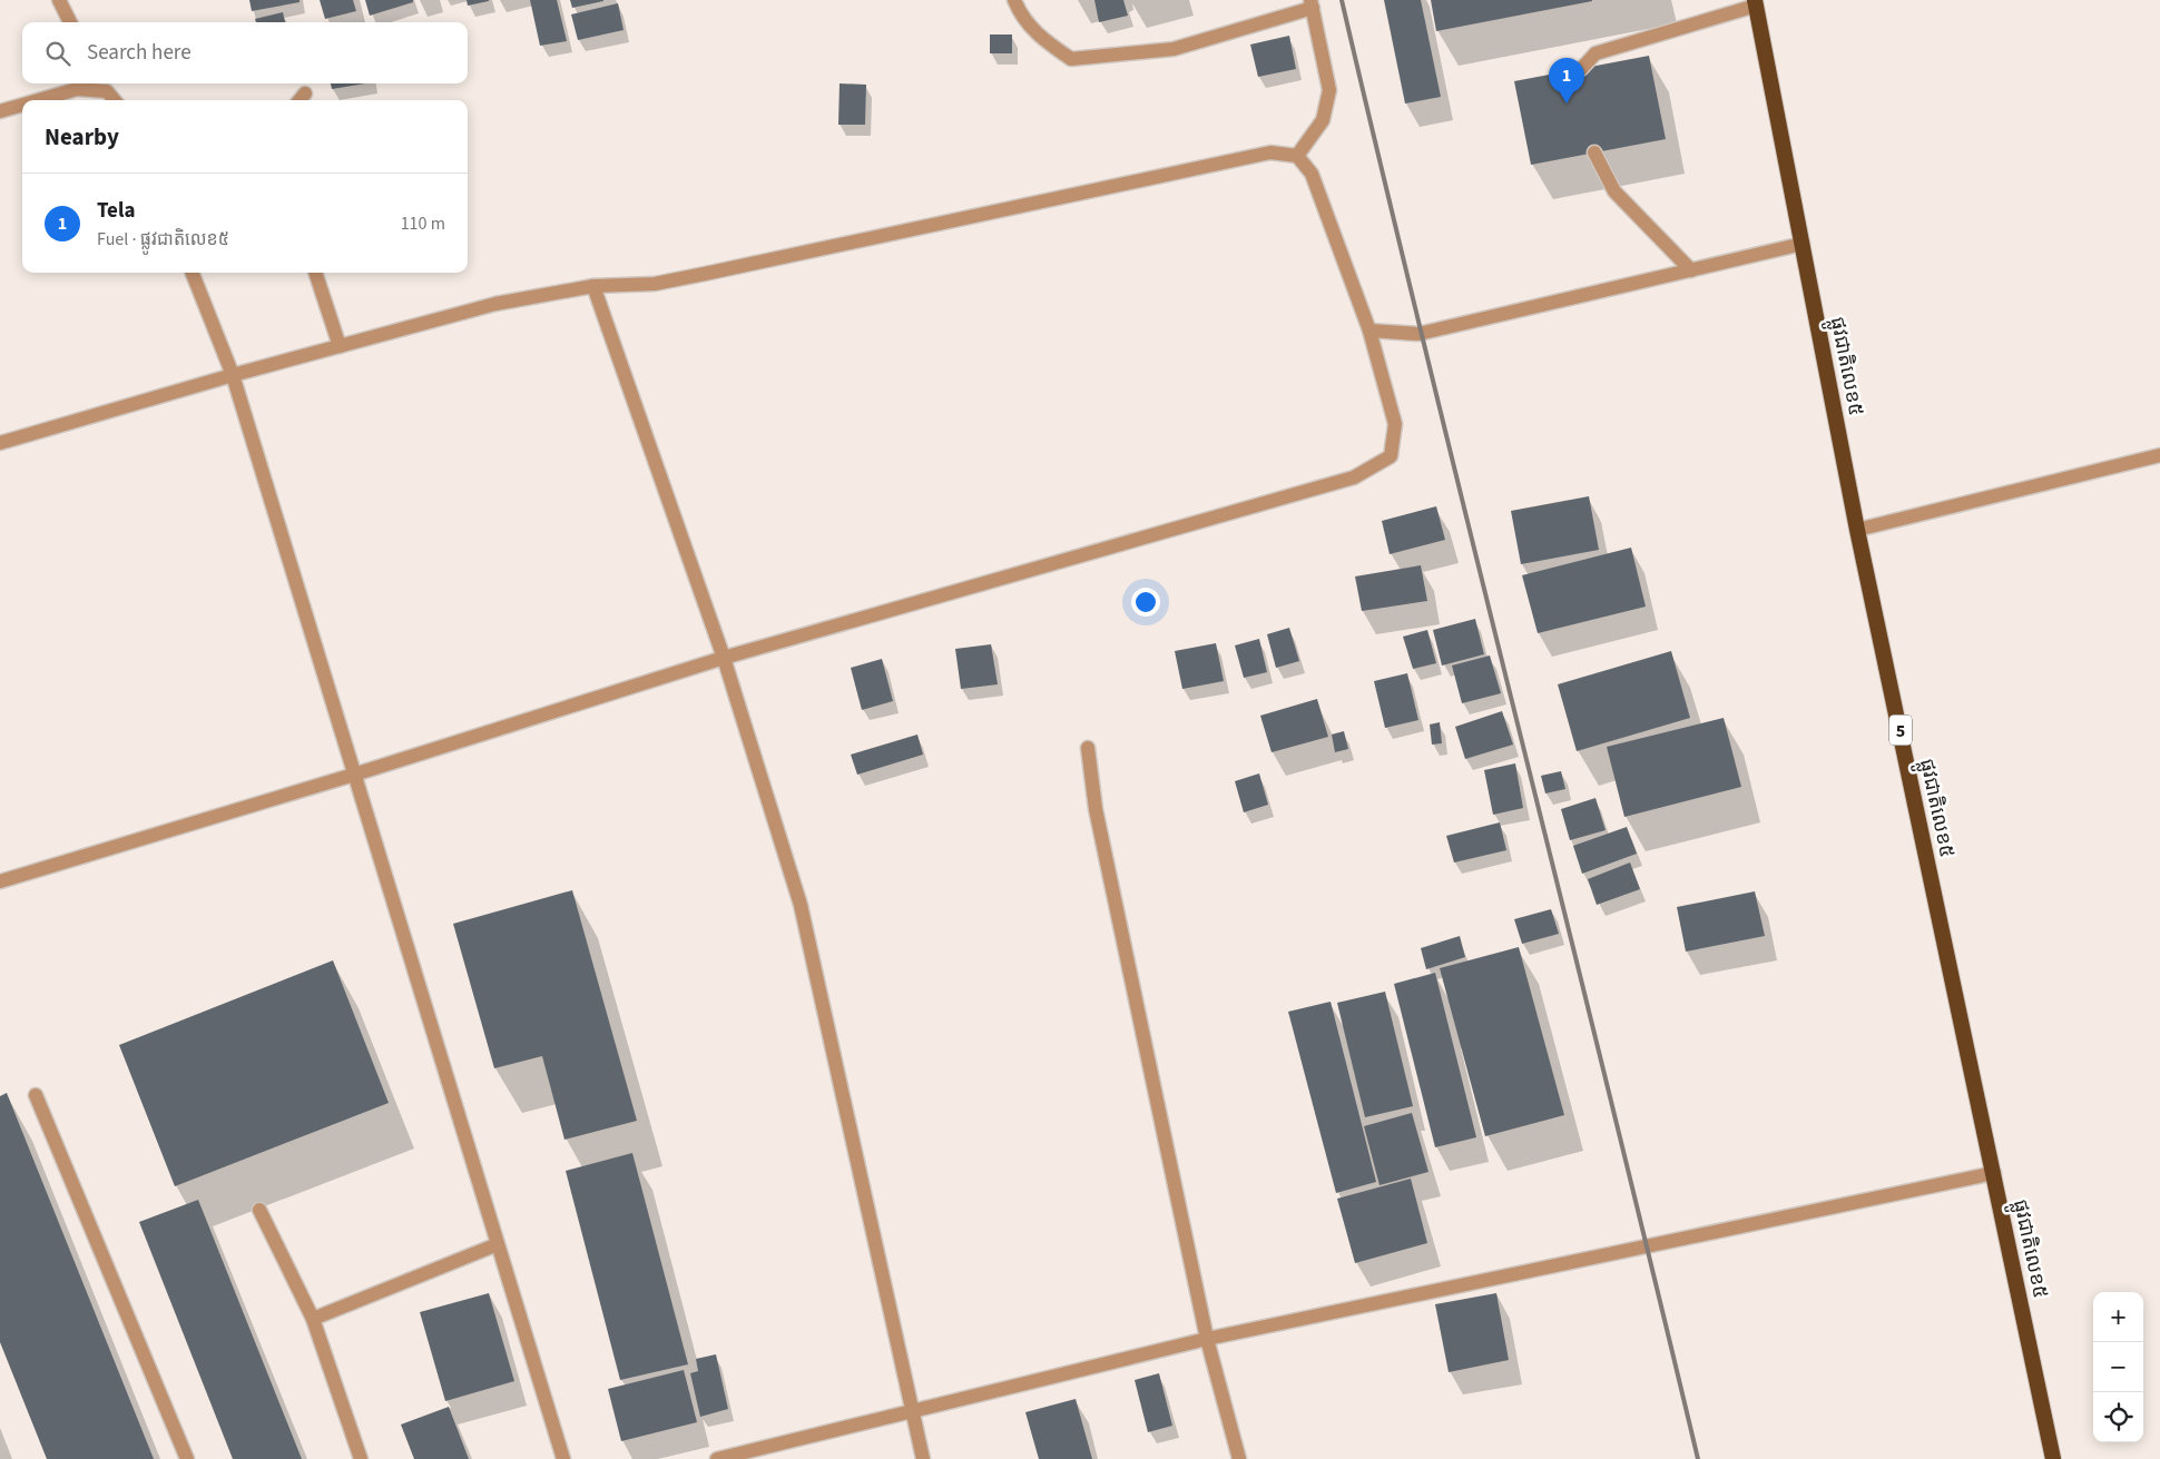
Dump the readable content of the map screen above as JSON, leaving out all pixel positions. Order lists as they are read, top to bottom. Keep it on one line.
{"streets":{"highway":["ផ្លូវជាតិលេខ៥","5"]},"page":{"search":"Search here","pins":"1","heading":"Nearby","list":[{"mark":"1","name":"Tela","note":"Fuel · ផ្លូវជាតិលេខ៥","value":"110 m"}],"map_buttons":["+","−"]}}
